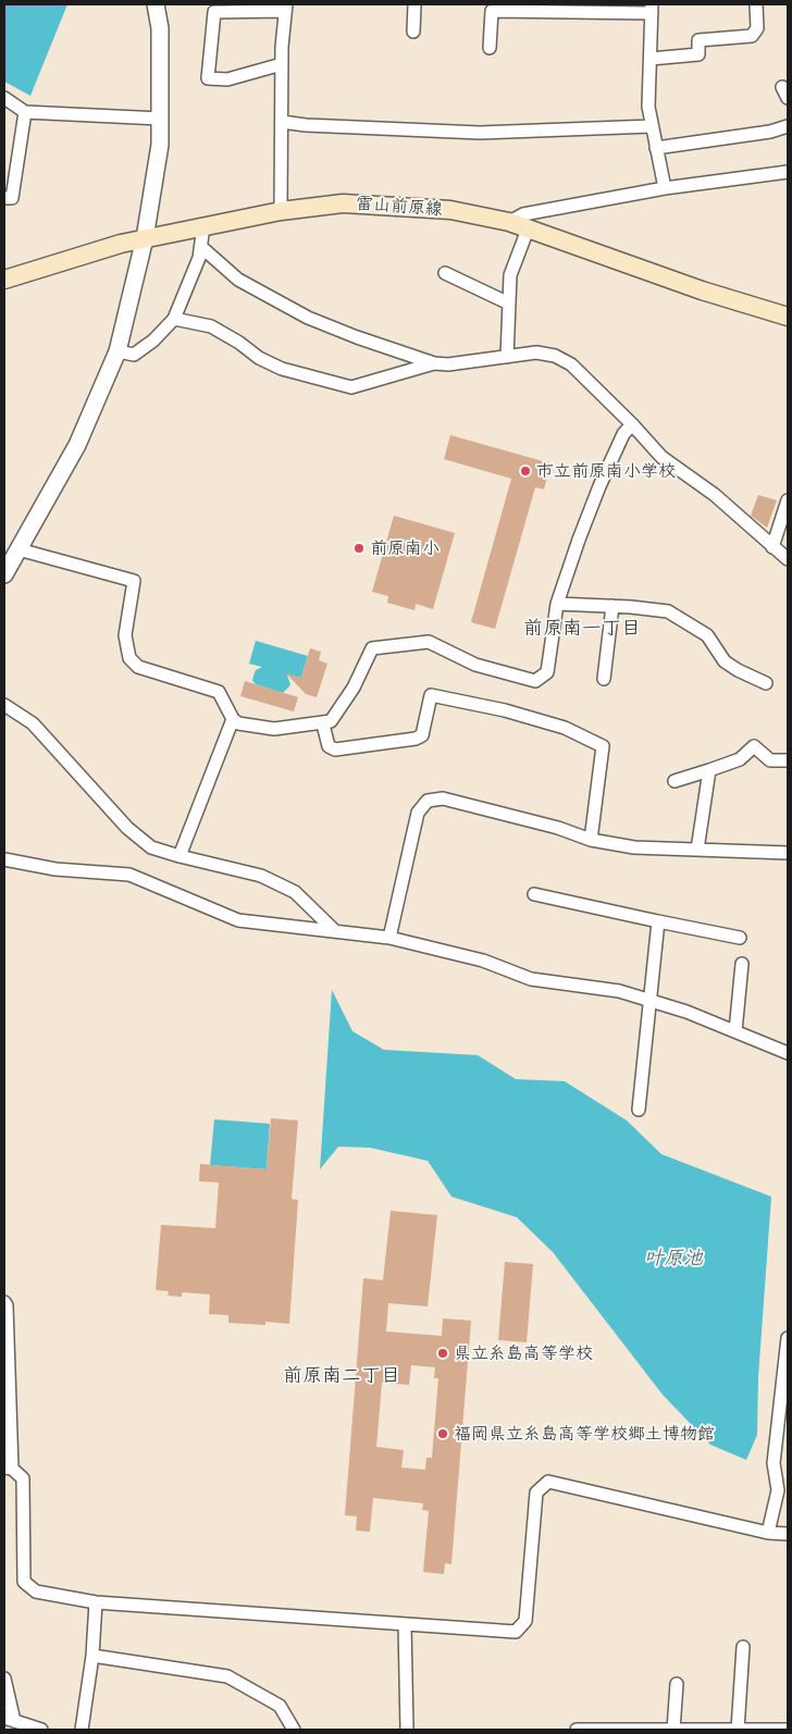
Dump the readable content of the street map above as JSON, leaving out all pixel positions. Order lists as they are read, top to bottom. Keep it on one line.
{"streets":{"main road":["雷山前原線"]},"districts":["前原南一丁目","前原南二丁目"],"water":["叶原池"],"places":["市立前原南小学校","前原南小","県立糸島高等学校","福岡県立糸島高等学校郷土博物館"]}
